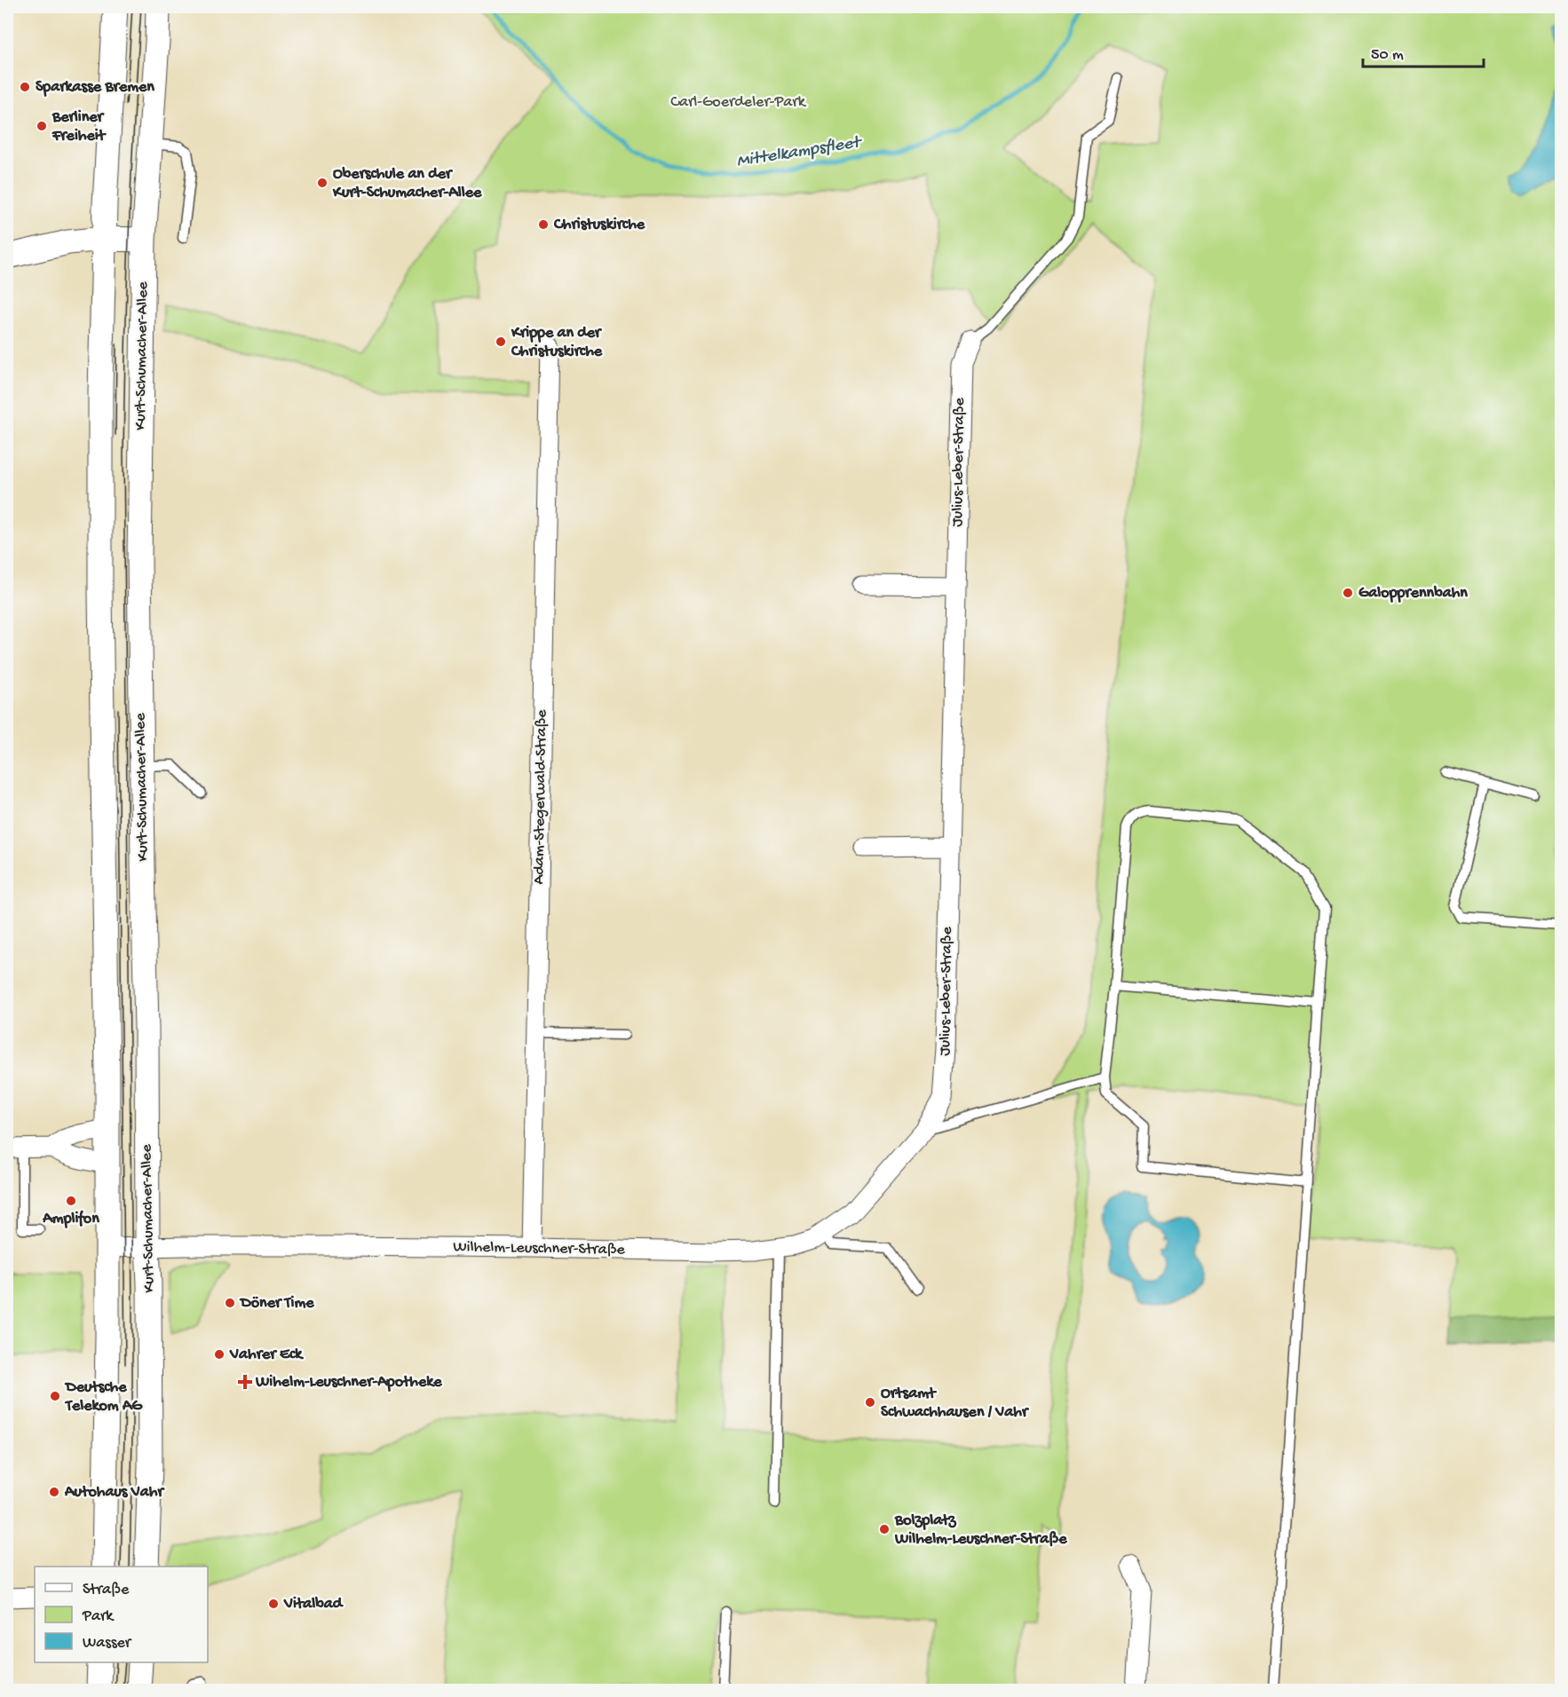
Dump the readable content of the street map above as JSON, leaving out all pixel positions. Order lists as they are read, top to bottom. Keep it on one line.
{"streets":{"street":["Kurt-Schumacher-Allee","Julius-Leber-Straße","Adam-Stegerwald-Straße","Wilhelm-Leuschner-Straße"]},"crossings":[["Kurt-Schumacher-Allee","Wilhelm-Leuschner-Straße"],["Julius-Leber-Straße","Wilhelm-Leuschner-Straße"],["Adam-Stegerwald-Straße","Wilhelm-Leuschner-Straße"]],"water":["Mittelkampsfleet"],"parks":["Carl-Goerdeler-Park"],"places":{"other":["Sparkasse Bremen","Berliner Freiheit","Oberschule an der Kurt-Schumacher-Allee","Christuskirche","Krippe an der Christuskirche","Galopprennbahn","Amplifon","Döner Time","Vahrer Eck","Deutsche Telekom AG","Ortsamt Schwachhausen / Vahr","Autohaus Vahr","Bolzplatz Wilhelm-Leuschner-Straße","Vitalbad"],"health":["Wihelm-Leuschner-Apotheke"]},"legend":["Straße","Park","Wasser"],"scale_bar":"50 m"}
